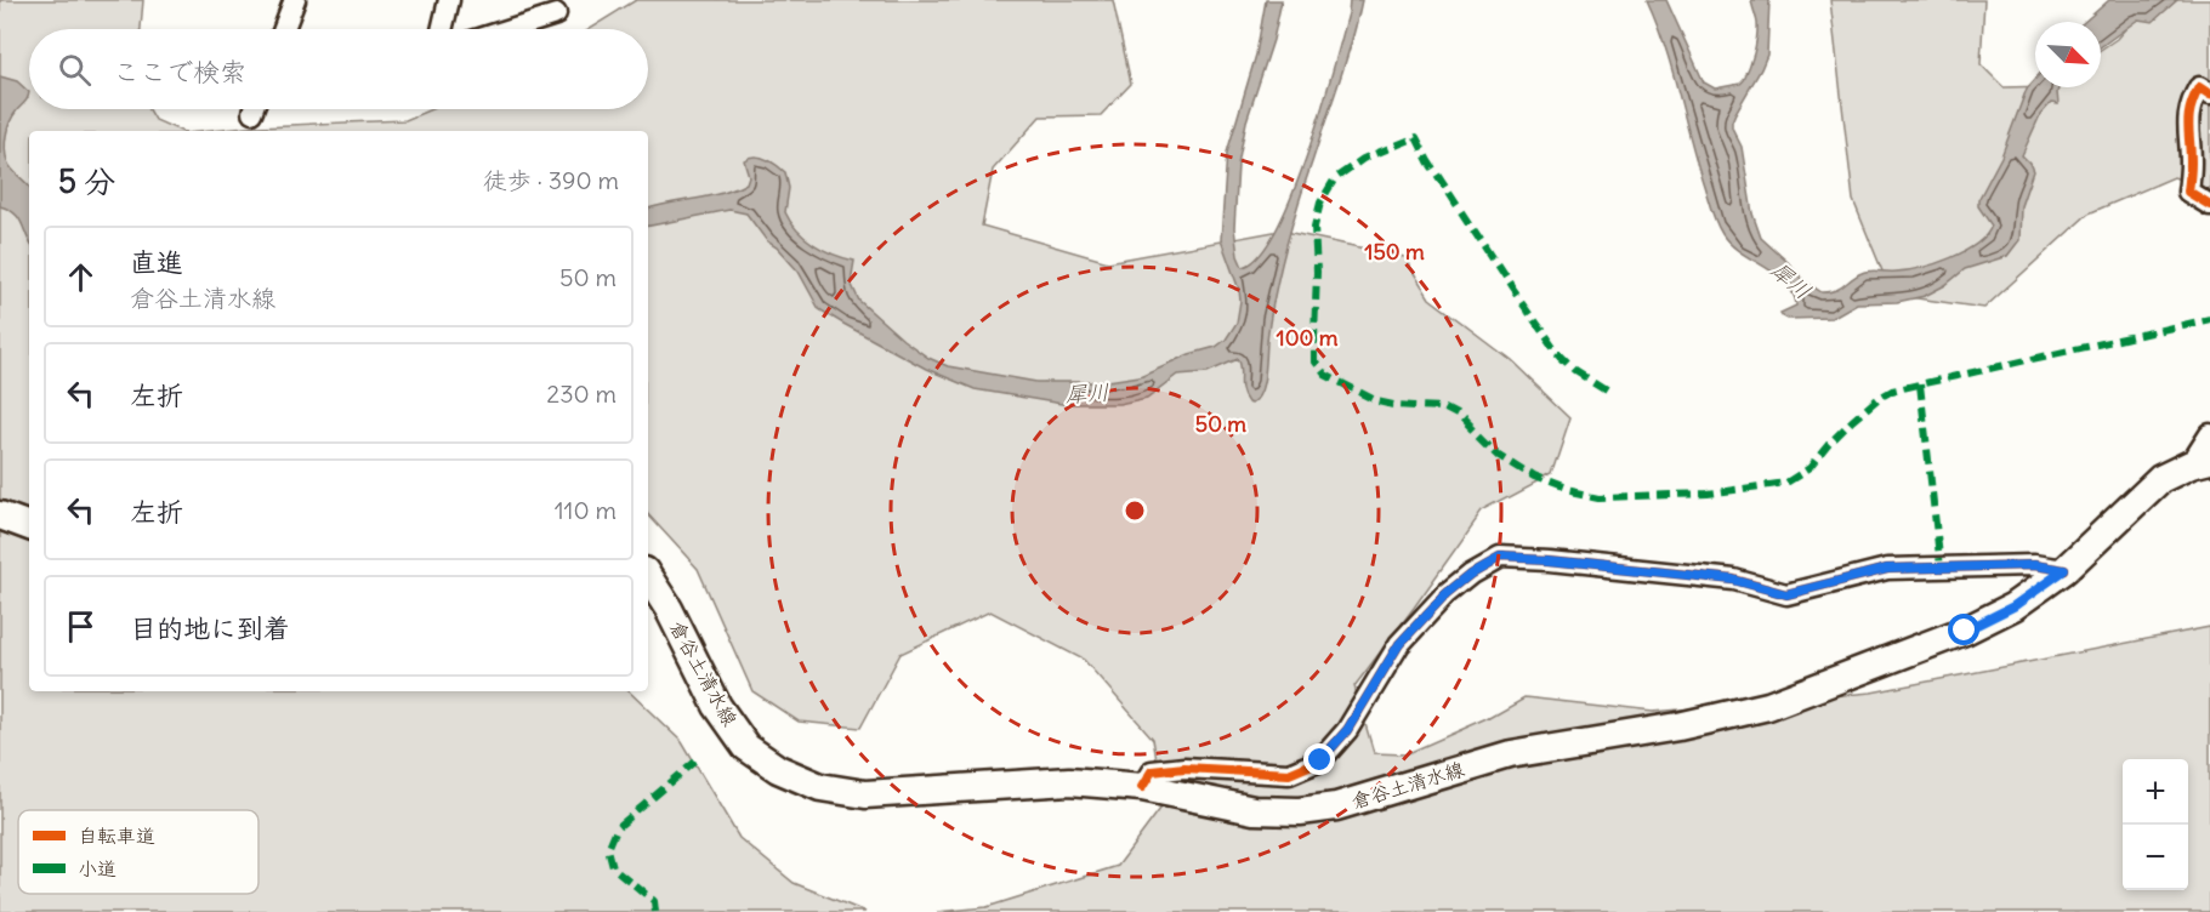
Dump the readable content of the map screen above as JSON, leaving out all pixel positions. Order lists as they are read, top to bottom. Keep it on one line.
{"streets":{"main road":["倉谷土清水線"]},"water":["犀川"],"legend":["自転車道","小道"],"north":"bottom right","page":{"search":"ここで検索","heading":["5 分","徒歩 · 390 m"],"list":[["直進","倉谷土清水線","50 m"],["左折","230 m"],["左折","110 m"],"目的地に到着"],"map_buttons":["+","−"]},"rings":["150 m","100 m","50 m"]}
